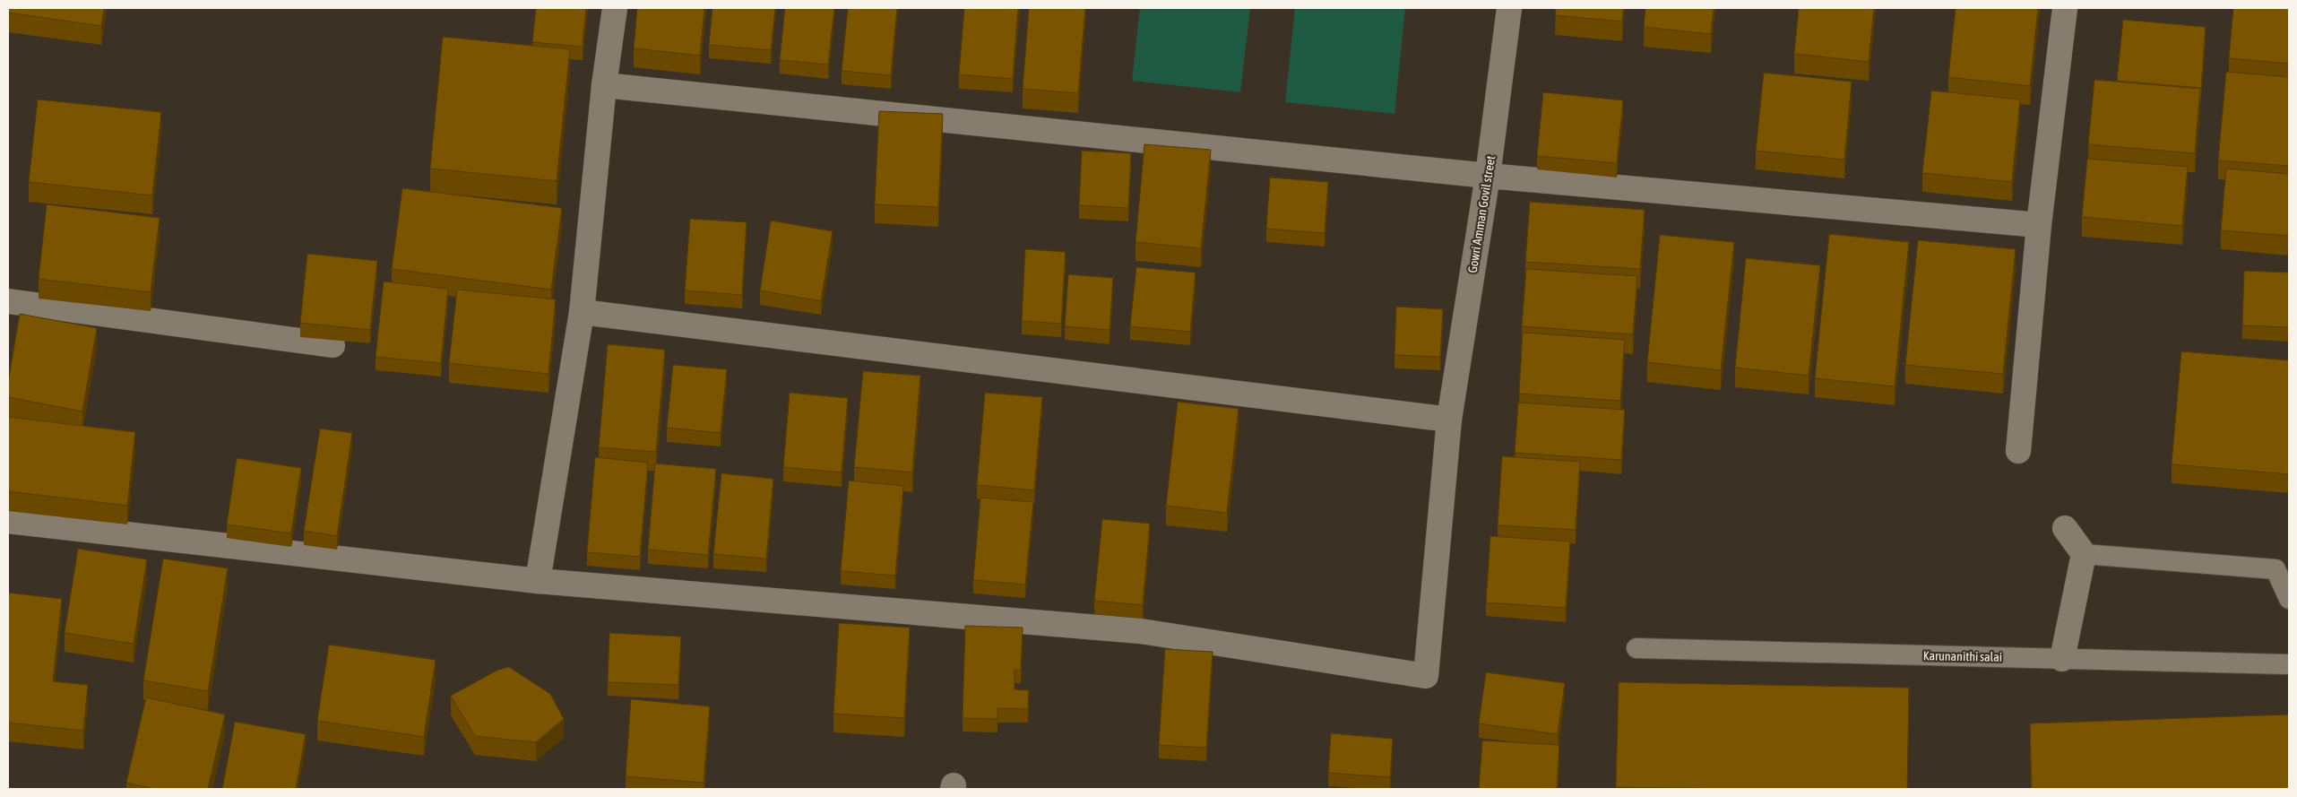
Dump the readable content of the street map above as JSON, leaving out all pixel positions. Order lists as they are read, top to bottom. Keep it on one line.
{"streets":{"street":["Gowri Amman Govil street"],"lane":["Karunanithi salai"]}}
